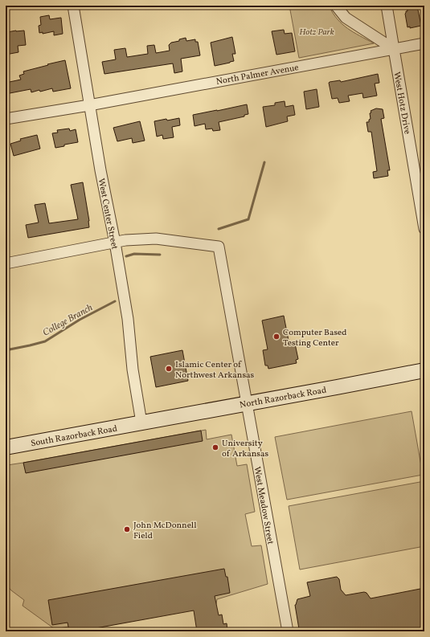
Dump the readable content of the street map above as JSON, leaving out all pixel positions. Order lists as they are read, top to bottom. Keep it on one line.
{"streets":{"main road":["North Razorback Road","South Razorback Road"],"street":["North Palmer Avenue","West Hotz Drive","West Center Street","West Meadow Street"]},"crossings":[["North Palmer Avenue","West Hotz Drive"],["North Palmer Avenue","West Center Street"],["West Center Street","North Razorback Road"],["West Center Street","South Razorback Road"],["West Center Street","West Meadow Street"],["North Razorback Road","South Razorback Road"],["North Razorback Road","West Meadow Street"]],"water":["College Branch"],"parks":["Hotz Park"],"places":["Computer Based Testing Center","Islamic Center of Northwest Arkansas","University of Arkansas","John McDonnell Field"]}
